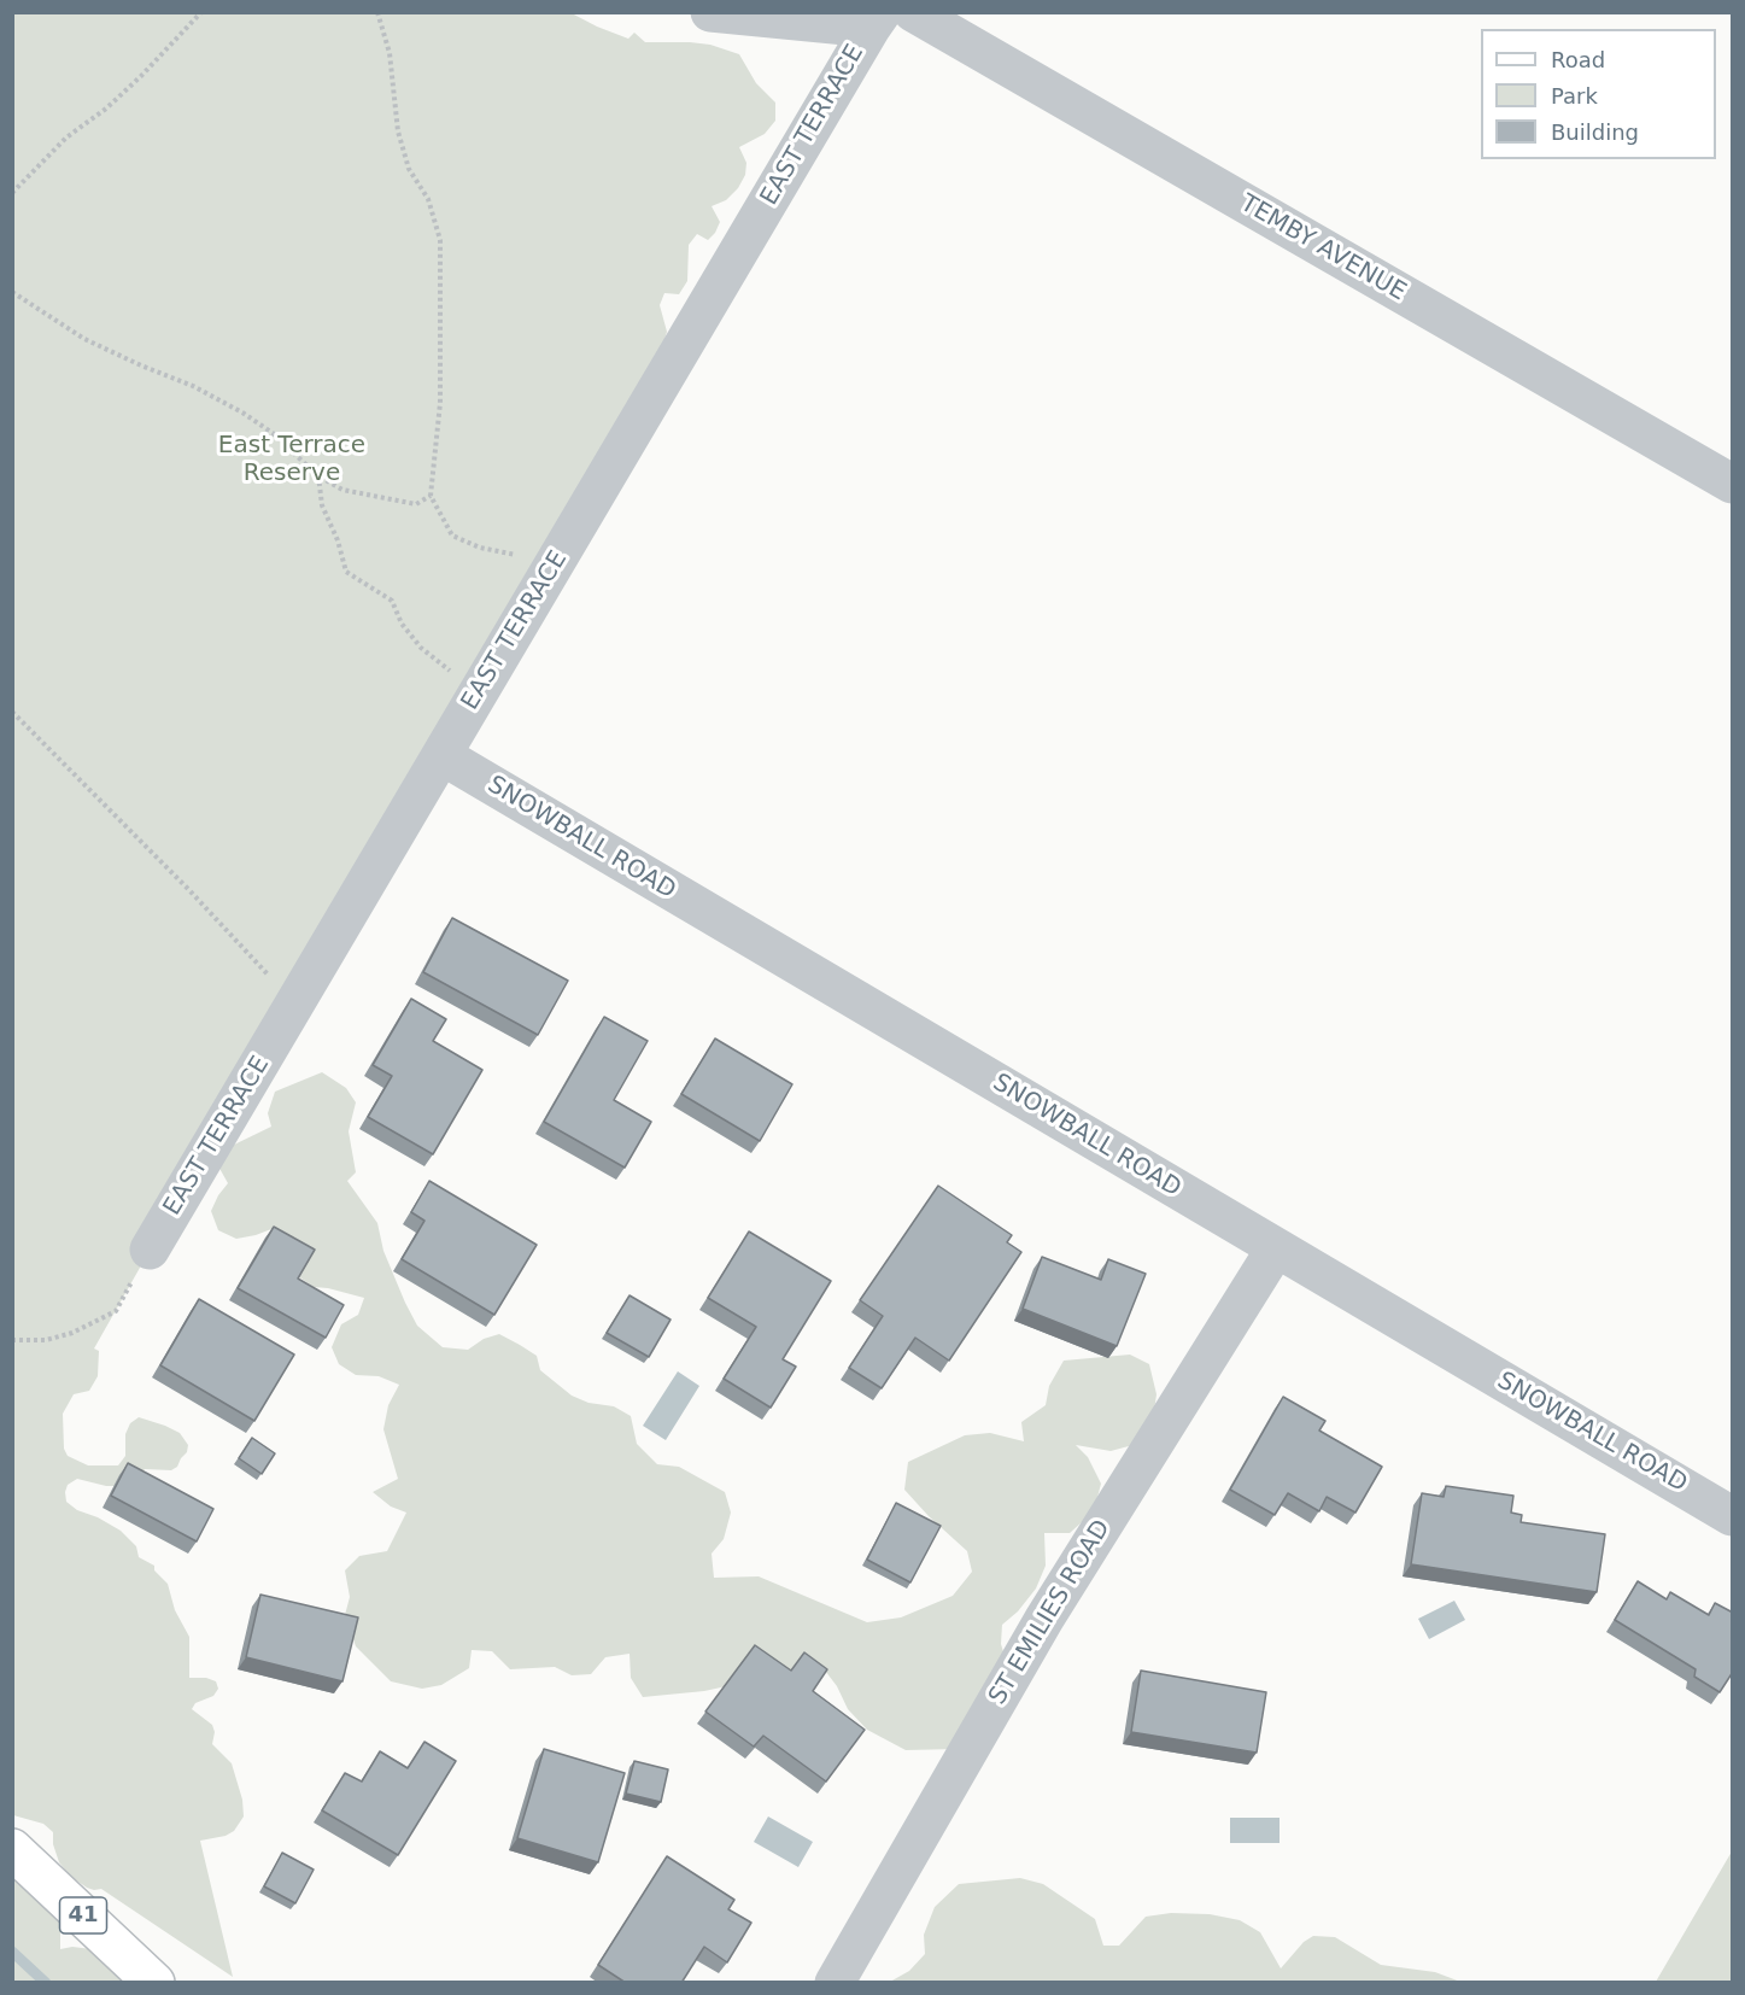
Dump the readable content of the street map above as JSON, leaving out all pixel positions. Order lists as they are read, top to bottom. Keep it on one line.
{"streets":{"main road":["41"],"street":["EAST TERRACE","TEMBY AVENUE","SNOWBALL ROAD","ST EMILIES ROAD"]},"crossings":[["EAST TERRACE","SNOWBALL ROAD"],["SNOWBALL ROAD","ST EMILIES ROAD"]],"parks":["East Terrace Reserve"],"legend":["Road","Park","Building"]}
